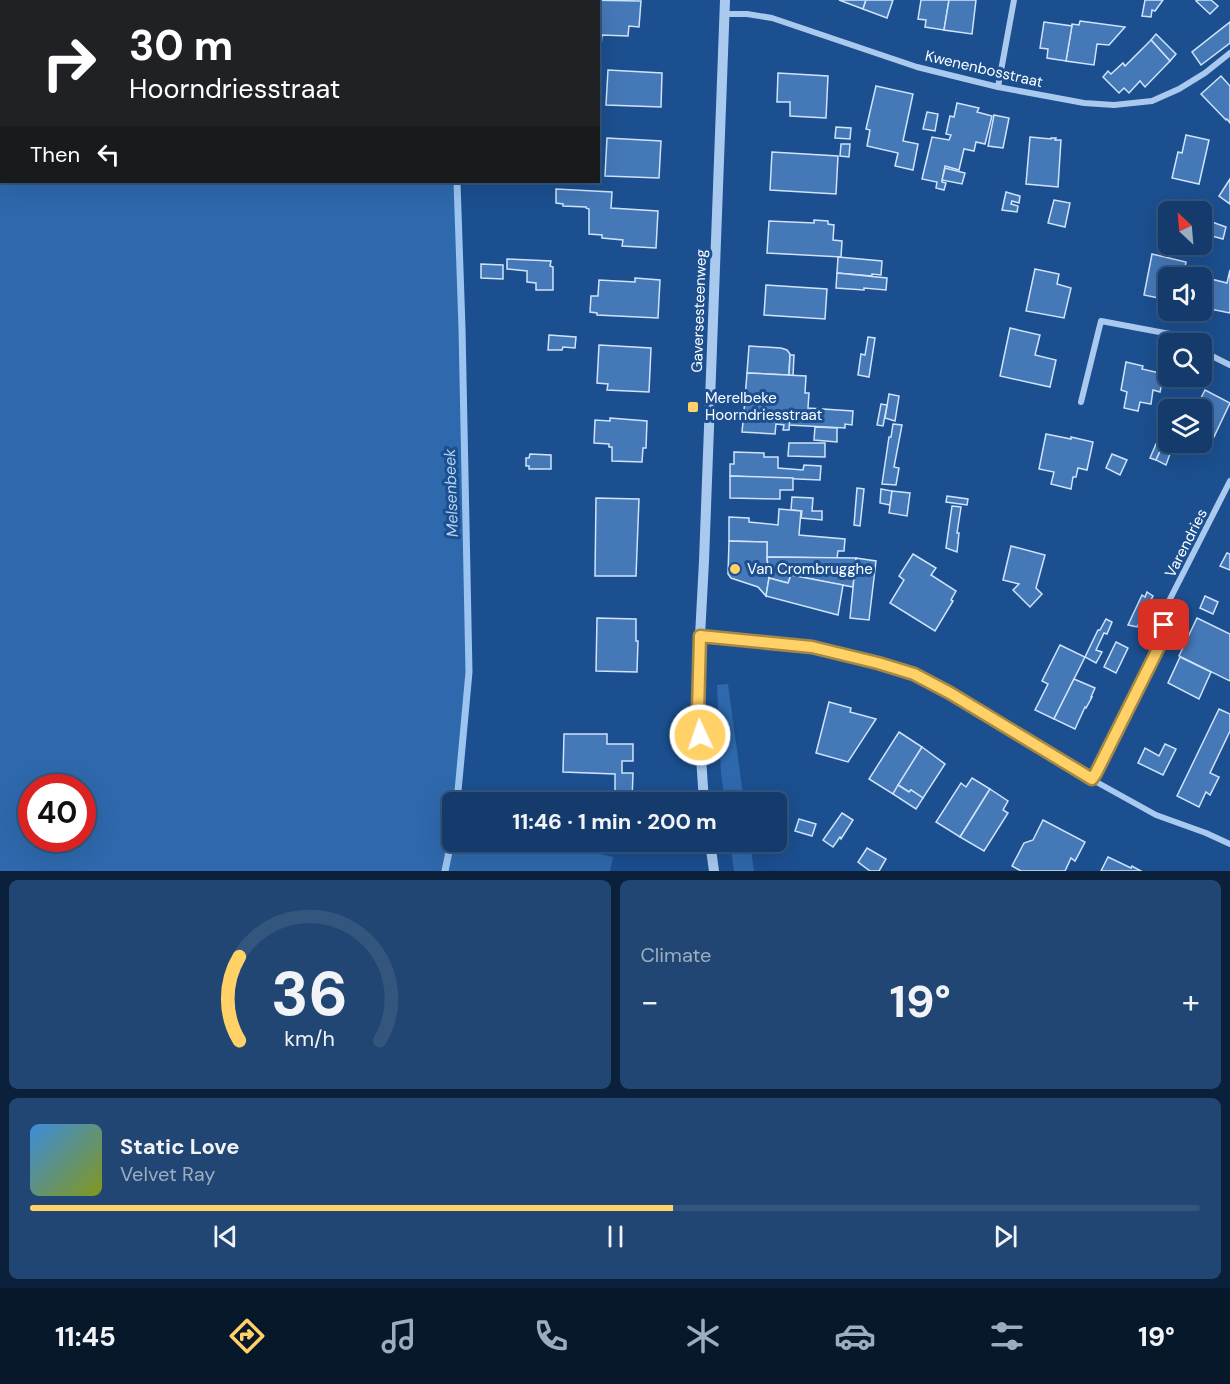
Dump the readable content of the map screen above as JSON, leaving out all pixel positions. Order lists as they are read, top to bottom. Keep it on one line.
{"streets":{"street":["Kwenenbosstraat","Gaversesteenweg","Varendries"]},"crossings":[["Kwenenbosstraat","Gaversesteenweg"]],"water":["Melsenbeek"],"places":{"transit":["Merelbeke Hoorndriesstraat"],"other":["Van Crombrugghe"]},"north":"top left","page":{"turn":["30 m","Hoorndriesstraat"],"then":"Then","limit":"40","trip":"11:46 · 1 min · 200 m","tile":"Climate","heat":["−","19°","+"],"song":["Static Love","Velvet Ray"],"tabs":["11:45","19°"],"gauge":["36","km/h"]}}
